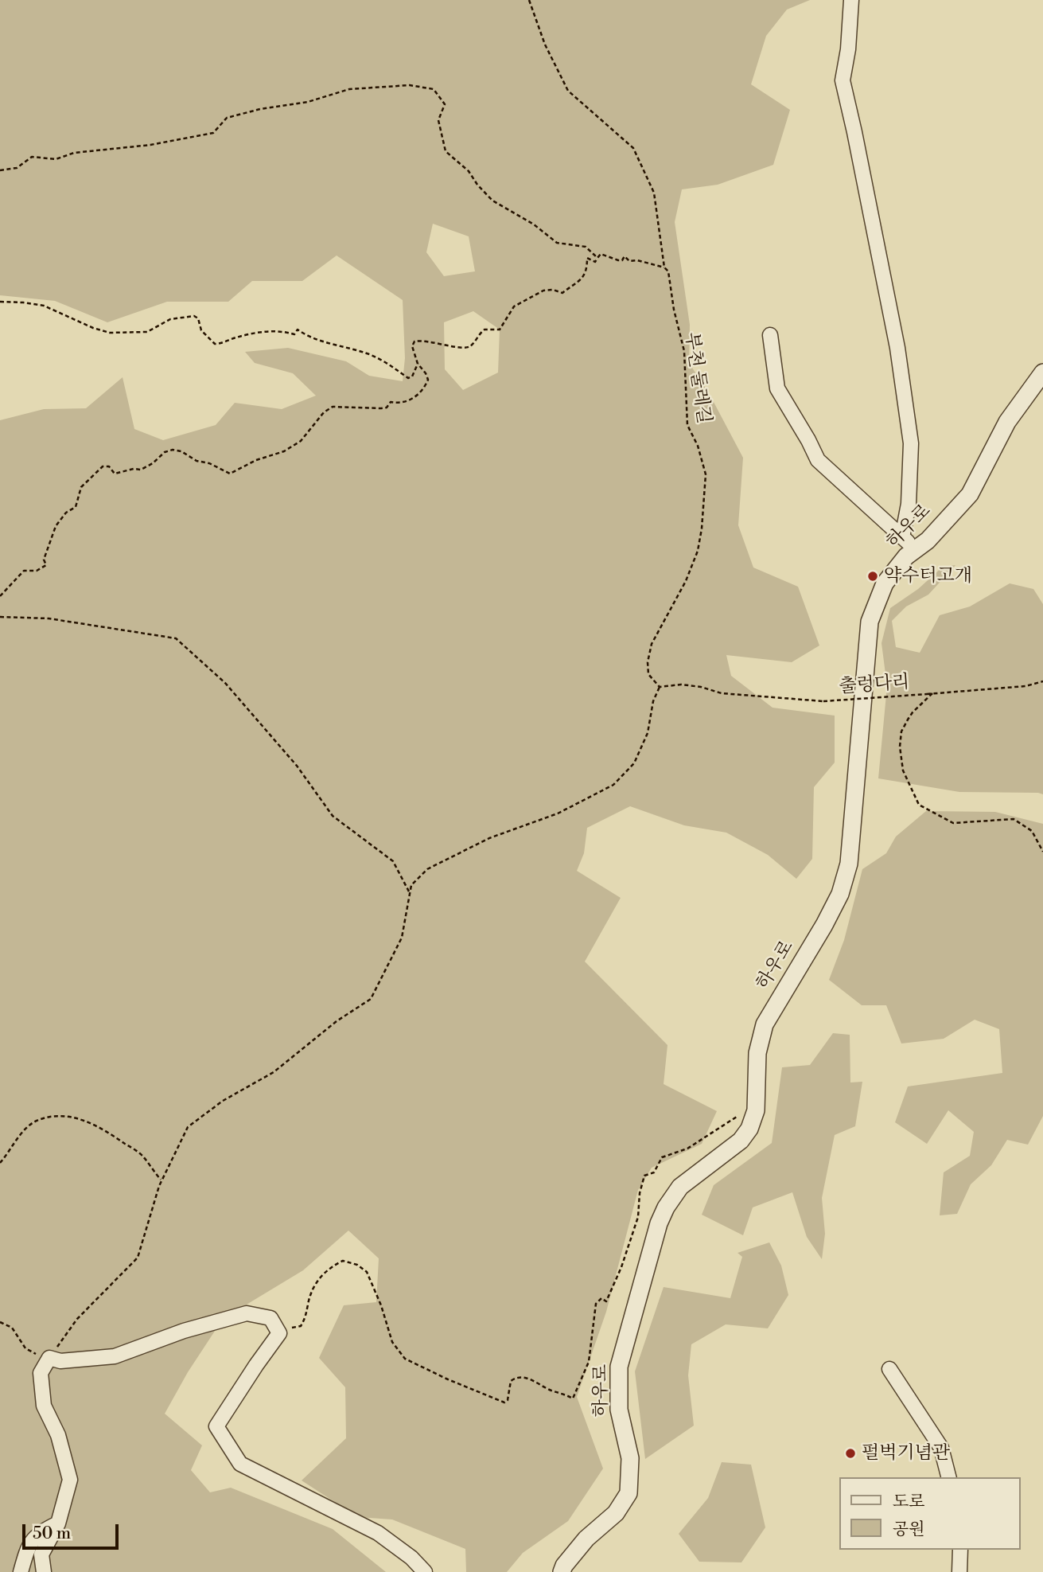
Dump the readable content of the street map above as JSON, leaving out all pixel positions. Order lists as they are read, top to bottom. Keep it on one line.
{"streets":{"street":["하우로"],"path":["부천 둘레길","출렁다리"]},"crossings":[["부천 둘레길","출렁다리"]],"places":["약수터고개","펄벅기념관"],"legend":["도로","공원"],"scale_bar":"50 m"}
